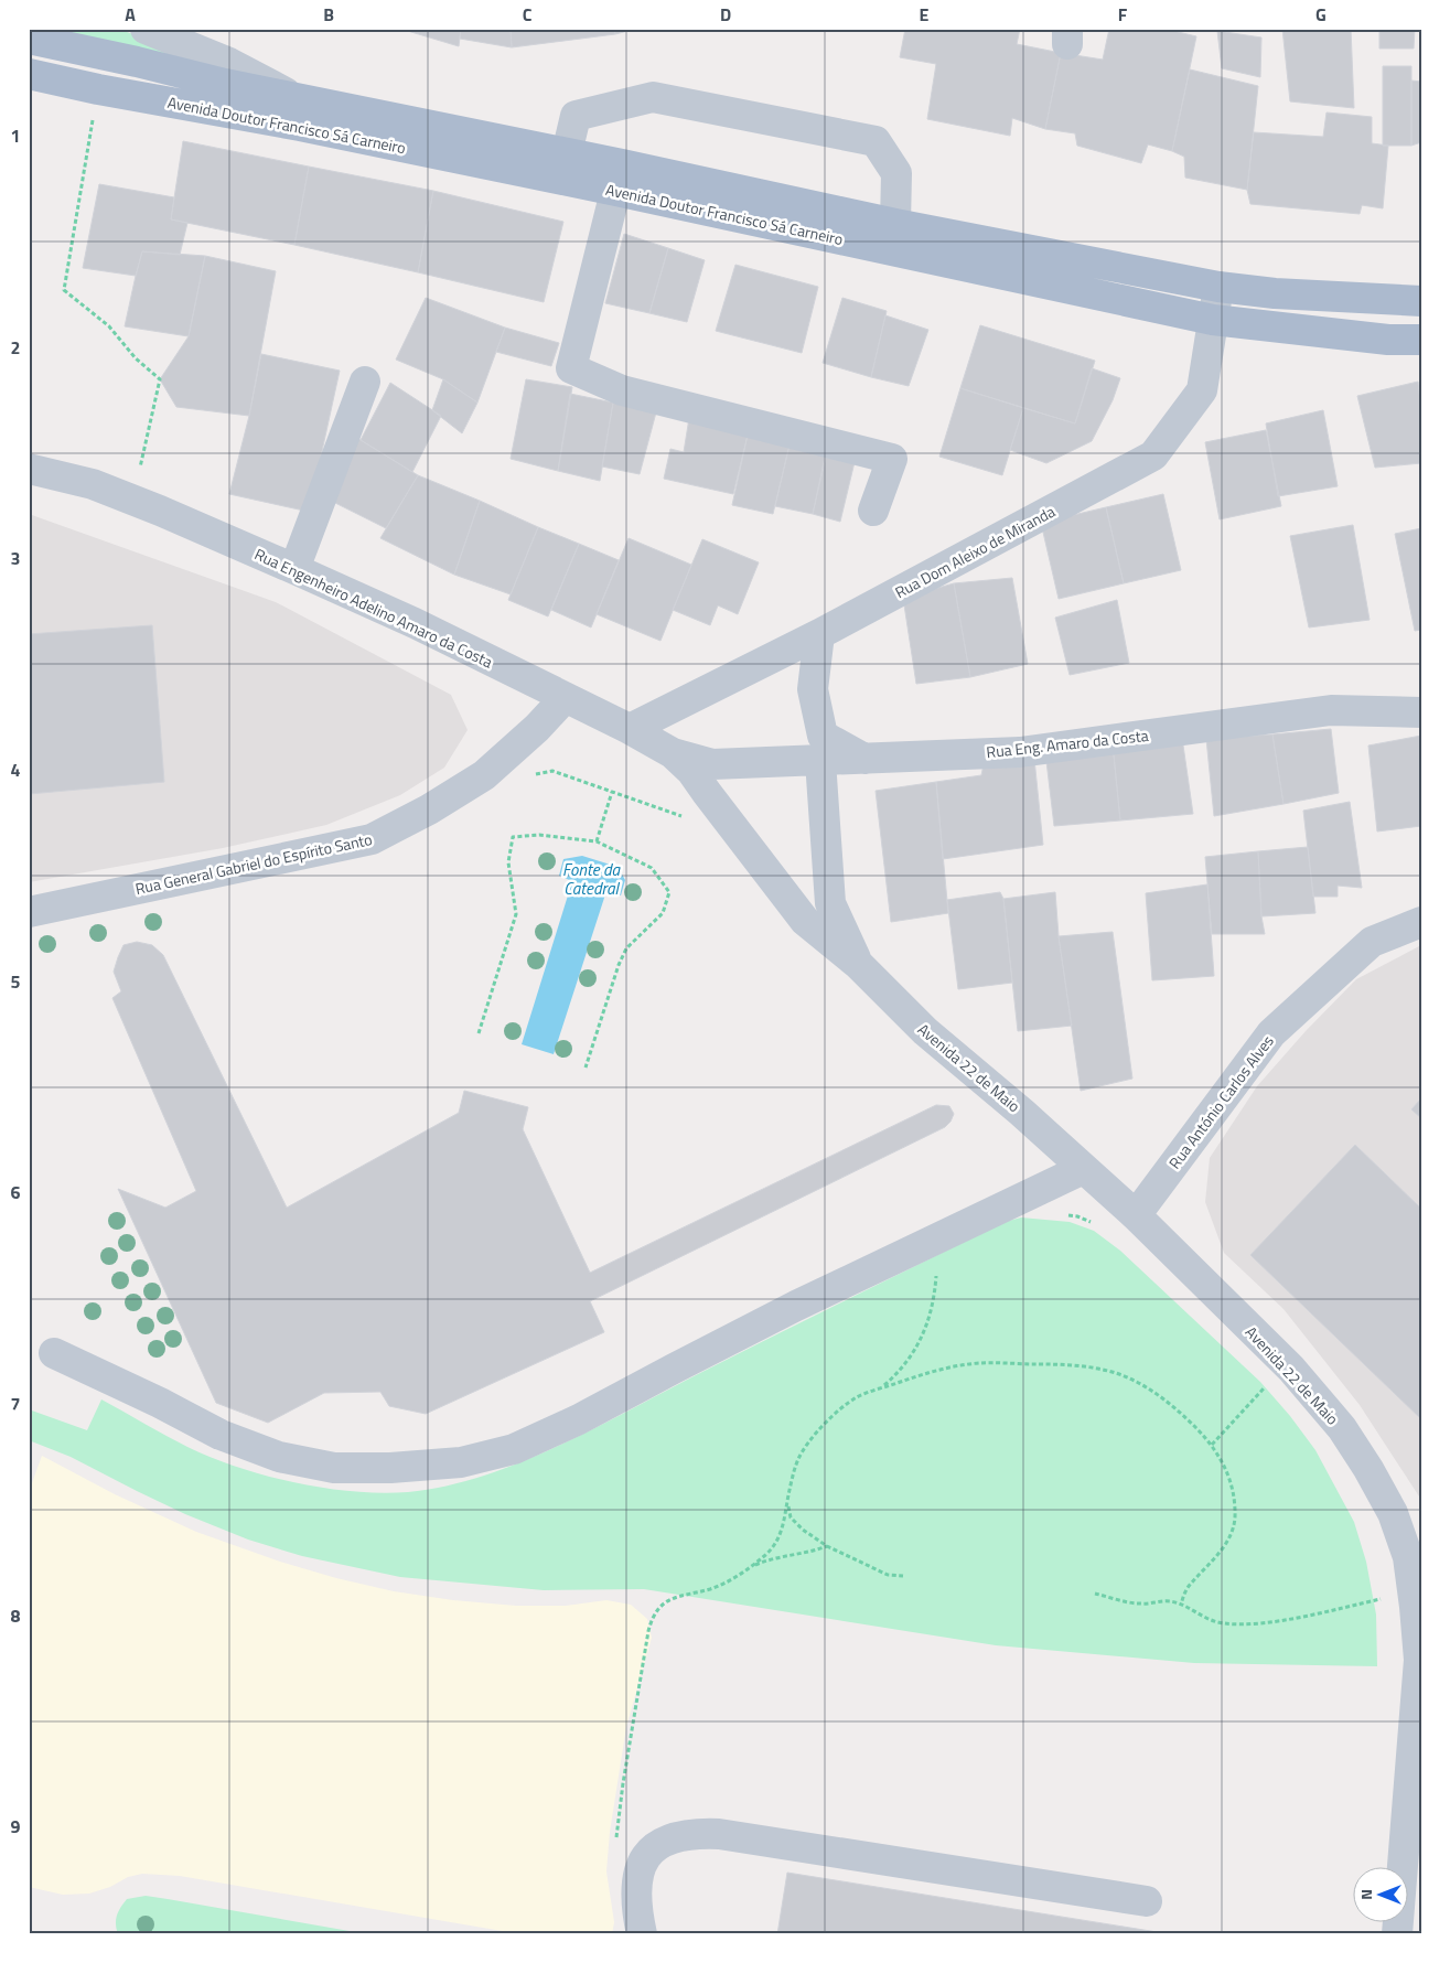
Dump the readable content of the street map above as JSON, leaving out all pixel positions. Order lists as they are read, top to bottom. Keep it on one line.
{"streets":{"main road":["Avenida Doutor Francisco Sá Carneiro"],"street":["Rua Dom Aleixo de Miranda","Rua Engenheiro Adelino Amaro da Costa","Rua Eng. Amaro da Costa","Rua General Gabriel do Espírito Santo","Avenida 22 de Maio","Rua António Carlos Alves"]},"crossings":[["Avenida Doutor Francisco Sá Carneiro","Rua Dom Aleixo de Miranda"],["Rua Dom Aleixo de Miranda","Rua Engenheiro Adelino Amaro da Costa"],["Rua Engenheiro Adelino Amaro da Costa","Rua Eng. Amaro da Costa"],["Rua Engenheiro Adelino Amaro da Costa","Rua General Gabriel do Espírito Santo"],["Avenida 22 de Maio","Rua António Carlos Alves"]],"water":["Fonte da Catedral"],"north":"left","grid":{"columns":["A","B","C","D","E","F","G"],"rows":["1","2","3","4","5","6","7","8","9"]}}
